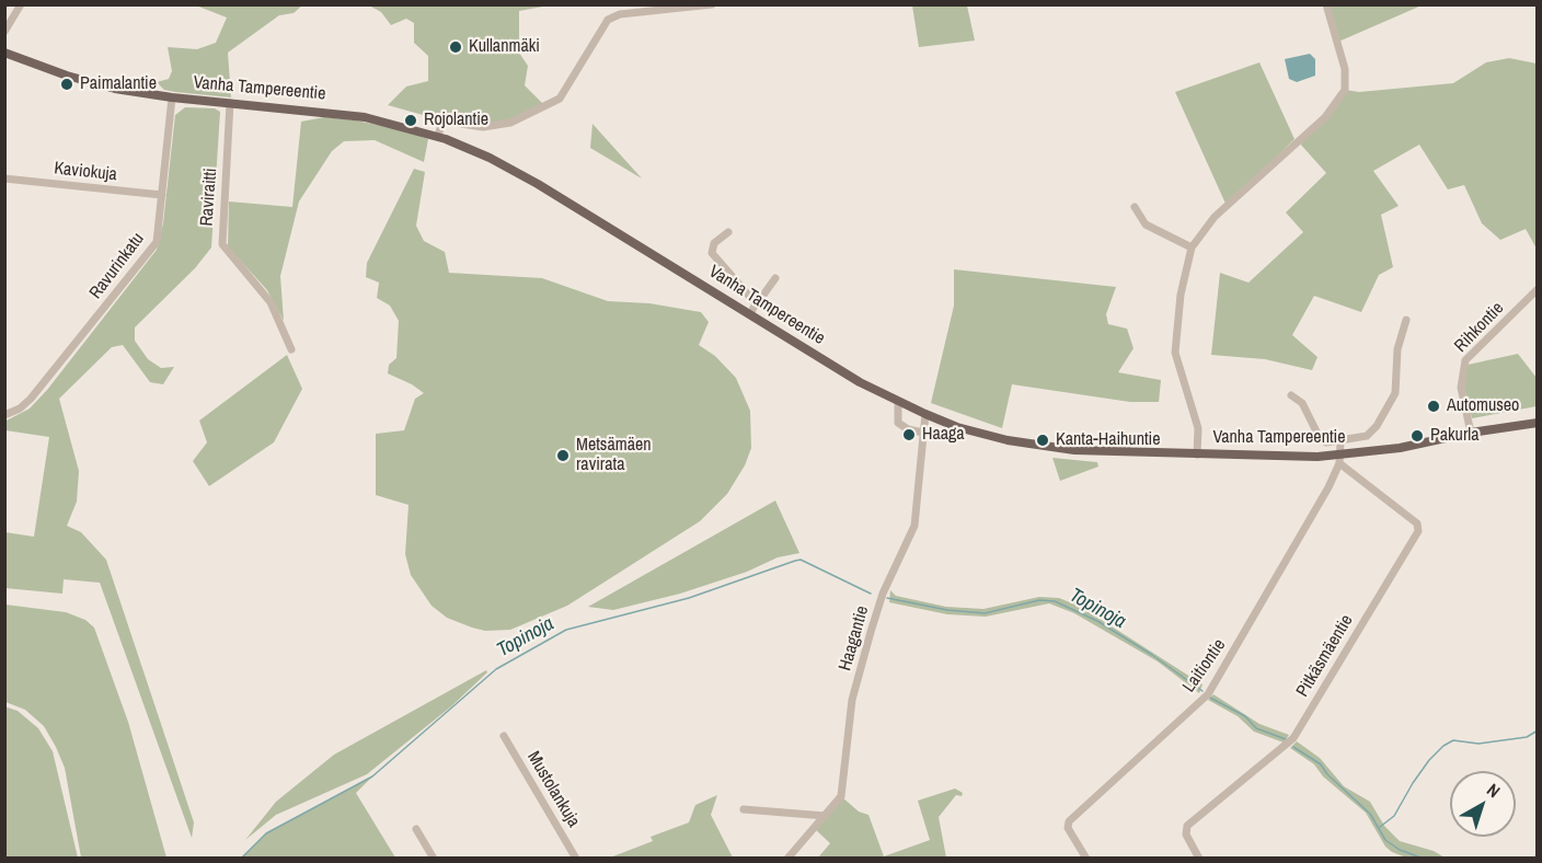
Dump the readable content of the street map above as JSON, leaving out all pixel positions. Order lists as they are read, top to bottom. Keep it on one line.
{"streets":{"main road":["Vanha Tampereentie"],"street":["Kaviokuja","Raviraitti","Ravurinkatu","Rihkontie","Haagantie","Pitkäsmäentie","Laitiontie","Mustolankuja"]},"crossings":[["Vanha Tampereentie","Raviraitti"],["Vanha Tampereentie","Ravurinkatu"],["Vanha Tampereentie","Rihkontie"],["Vanha Tampereentie","Haagantie"],["Vanha Tampereentie","Pitkäsmäentie"],["Vanha Tampereentie","Laitiontie"],["Kaviokuja","Ravurinkatu"],["Pitkäsmäentie","Laitiontie"]],"water":["Topinoja"],"places":["Kullanmäki","Paimalantie","Rojolantie","Automuseo","Haaga","Pakurla","Kanta-Haihuntie","Metsämäen ravirata"],"north":"top right"}
